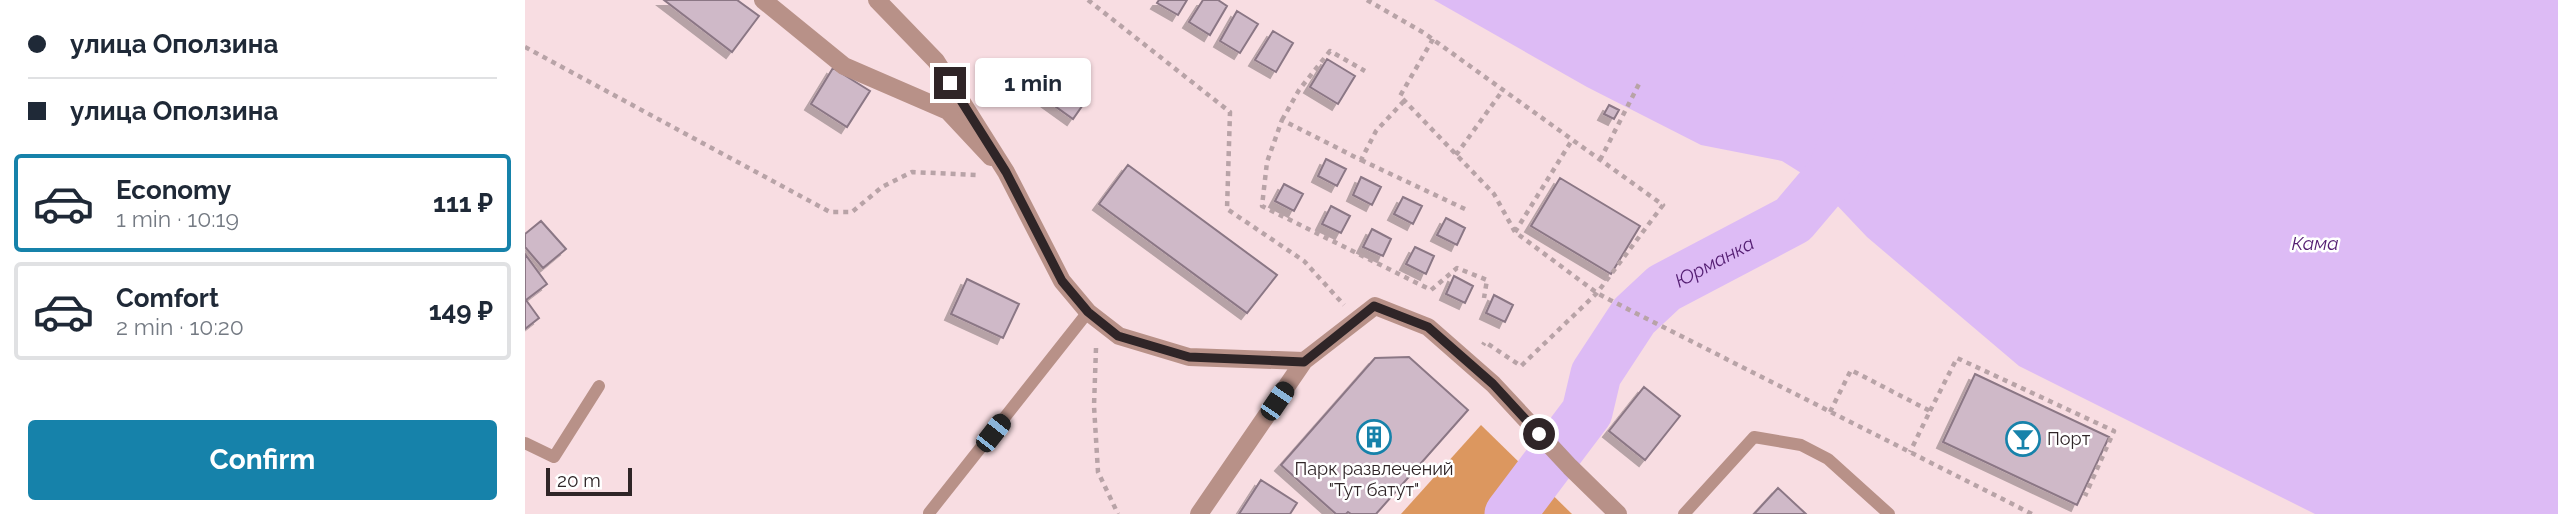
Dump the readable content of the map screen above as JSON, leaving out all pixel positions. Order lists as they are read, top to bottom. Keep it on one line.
{"water":["Кама","Юрманка"],"places":{"building":["Парк развлечений \"Тут батут\""],"bar":["Порт"]},"scale_bar":"20 m","page":{"banner":["улица Оползина","улица Оползина"],"bubble":"1 min","list":[{"name":"Economy","note":"1 min · 10:19","value":"111 ₽"},{"name":"Comfort","note":"2 min · 10:20","value":"149 ₽"}],"buttons":"Confirm","scale":"20 m"}}
